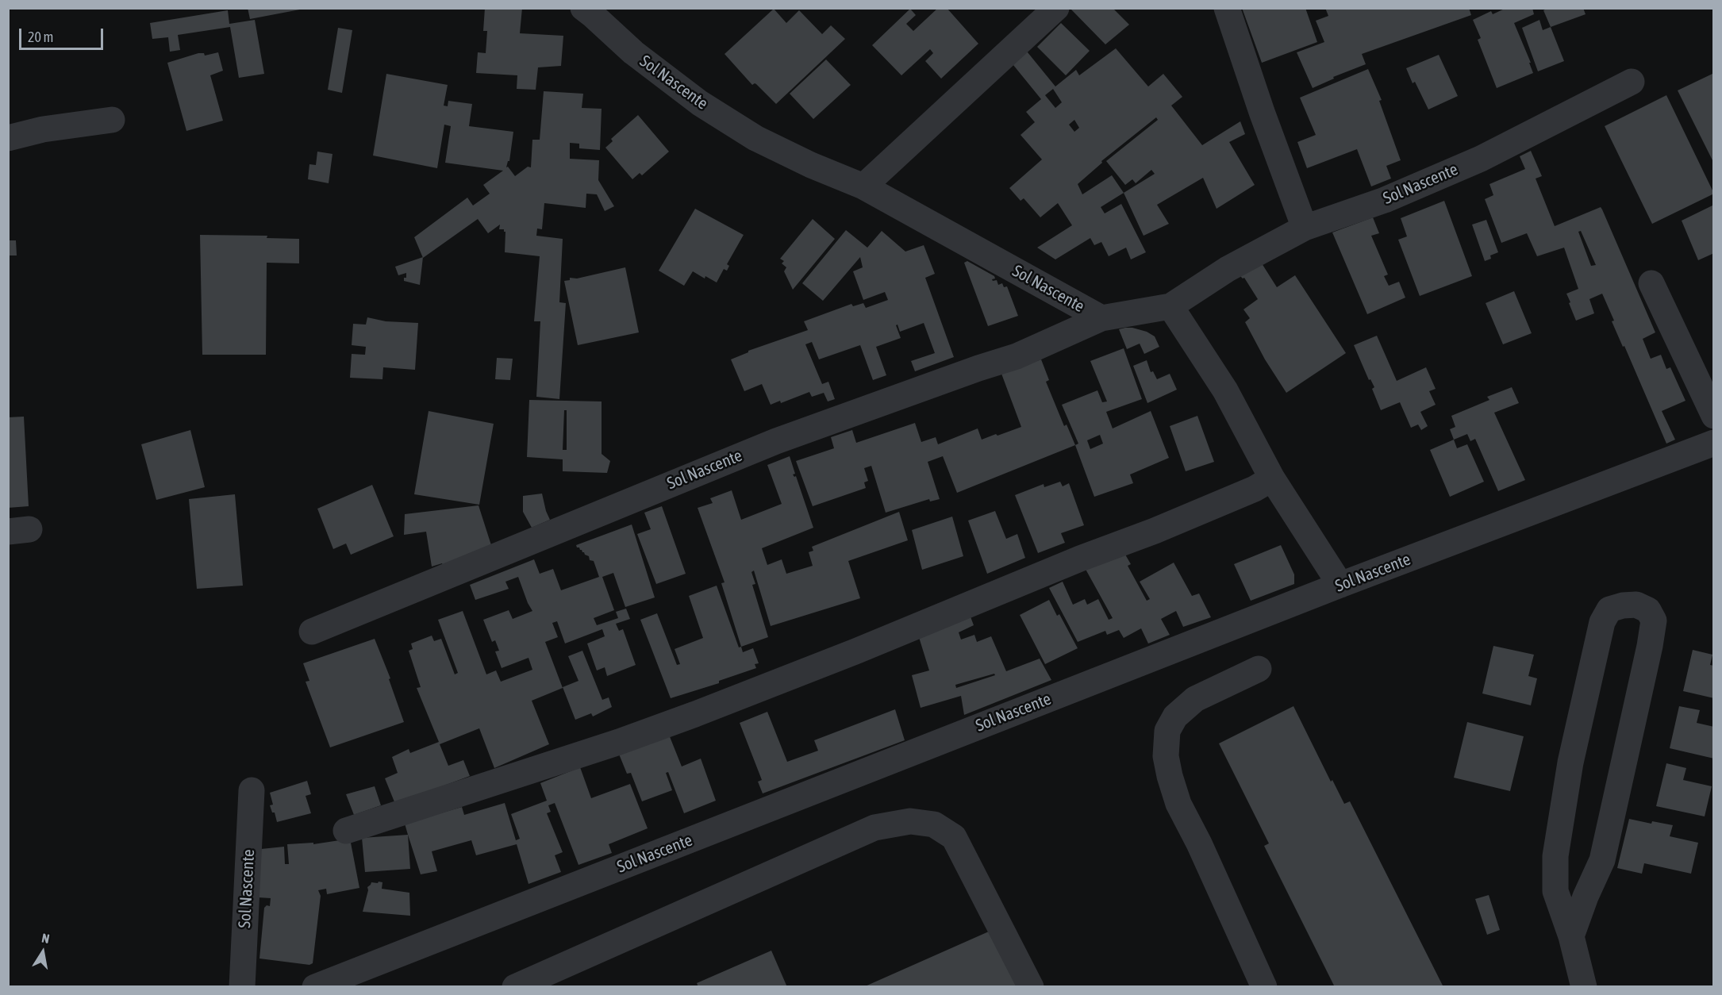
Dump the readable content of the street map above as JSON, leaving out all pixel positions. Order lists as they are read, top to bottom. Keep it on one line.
{"streets":{"street":["Sol Nascente"]},"scale_bar":"20 m","north":"top"}
